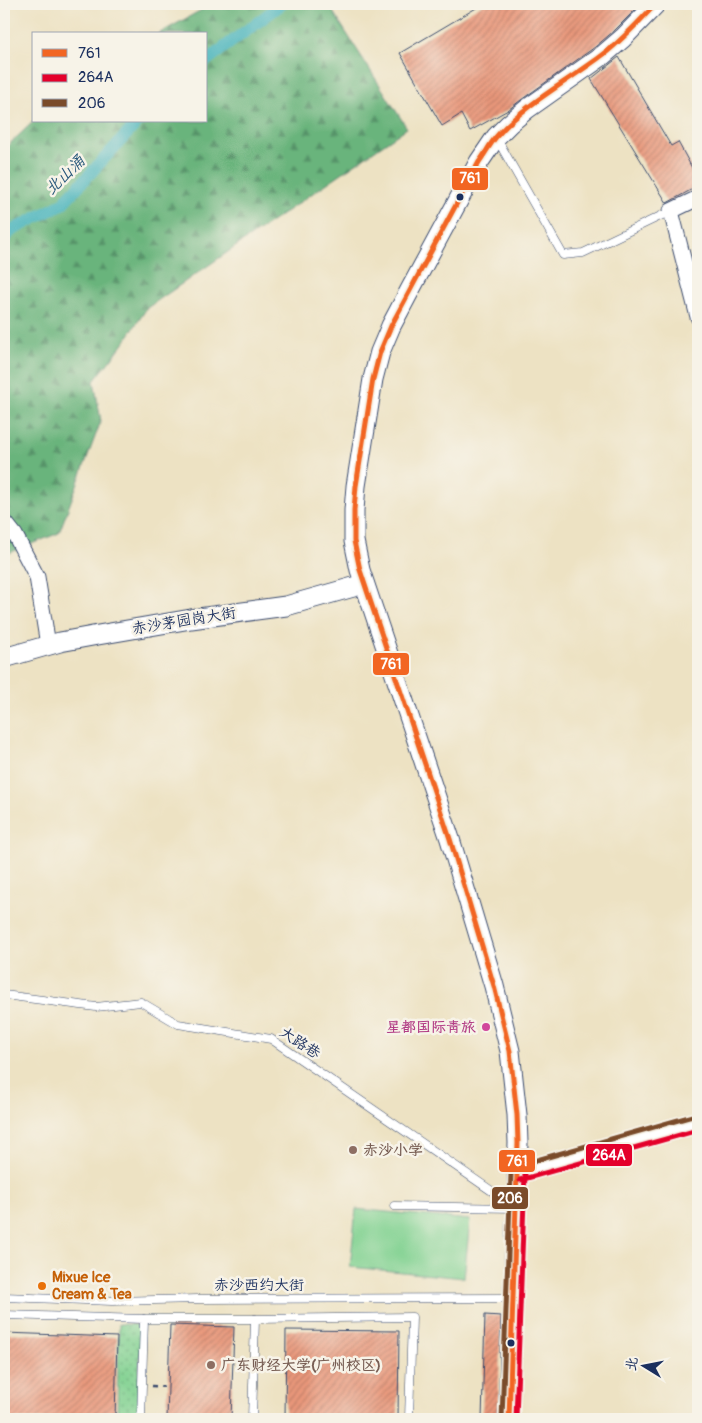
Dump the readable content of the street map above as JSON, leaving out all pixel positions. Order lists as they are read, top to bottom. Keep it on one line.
{"streets":{"street":["赤沙茅园岗大街"],"lane":["大路巷","赤沙西约大街"]},"water":["北山涌"],"places":["星都国际青旅","赤沙小学","Mixue Ice Cream & Tea","广东财经大学(广州校区)"],"lines":["transit line 761","transit line 206","transit line 264A"],"legend":["761","264A","206"],"north":"left"}
